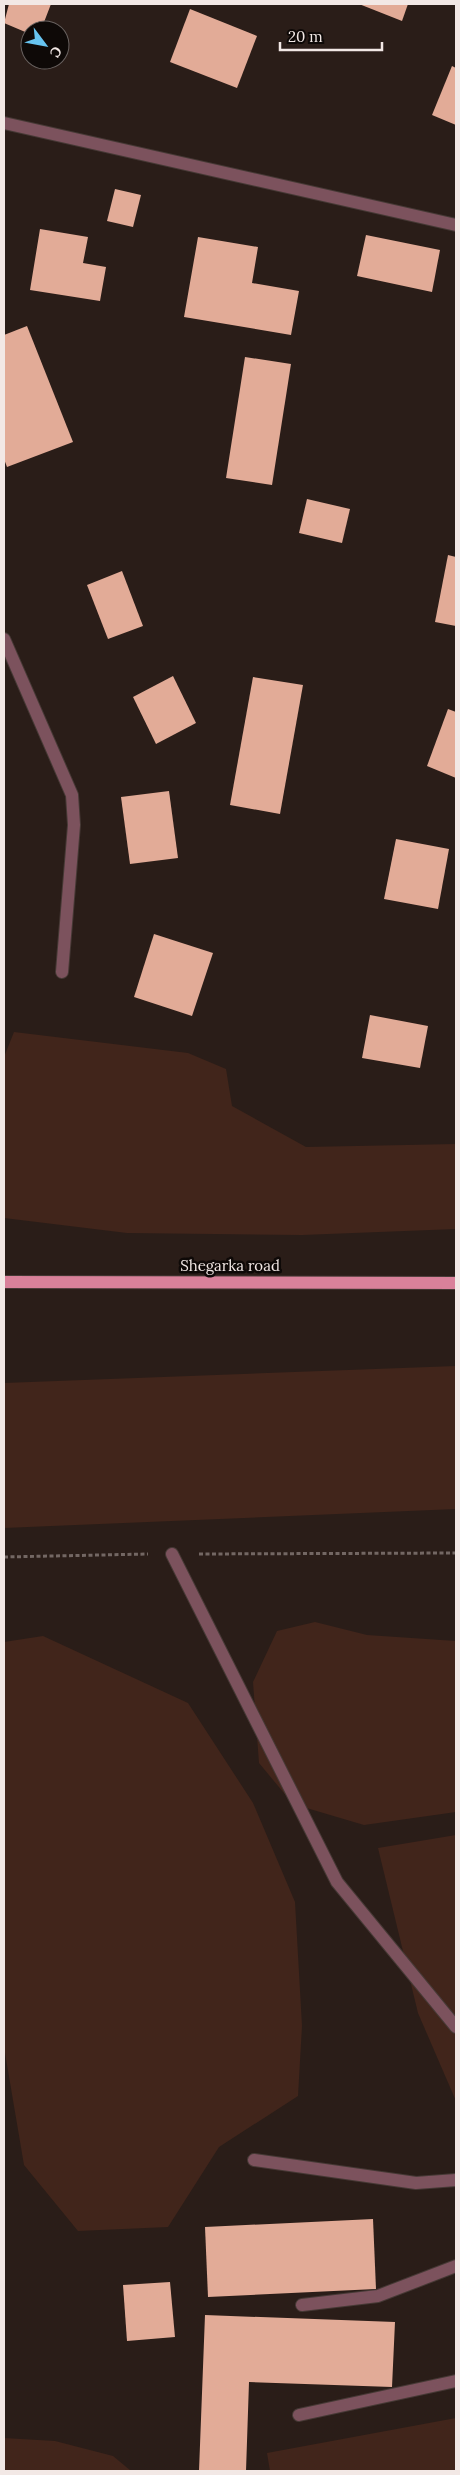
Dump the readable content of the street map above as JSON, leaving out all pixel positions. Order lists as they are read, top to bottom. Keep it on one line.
{"streets":{"main road":["Shegarka road"]},"scale_bar":"20 m","north":"bottom right"}
